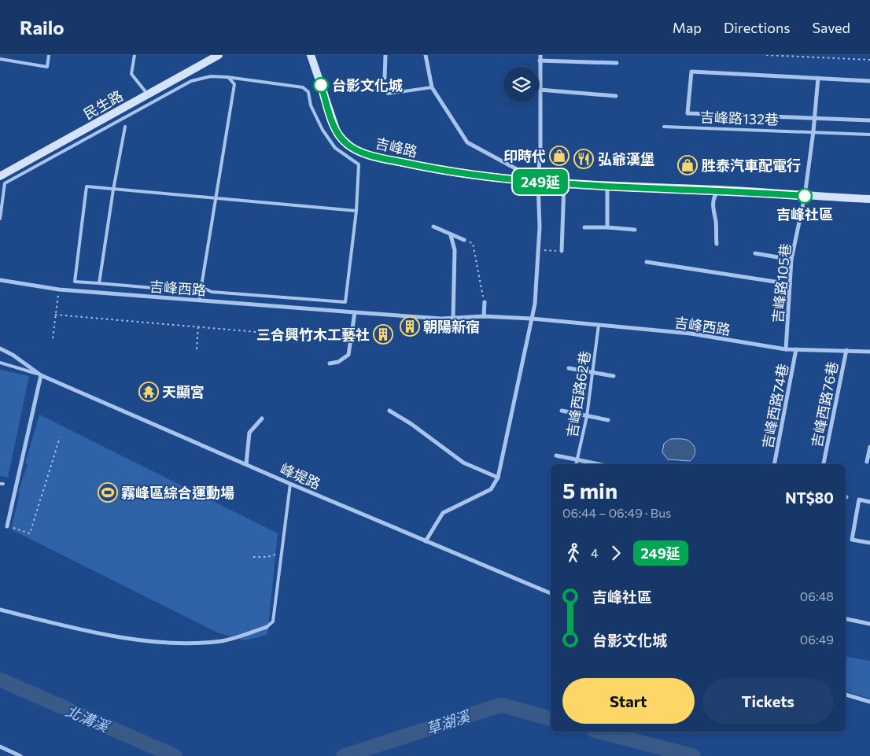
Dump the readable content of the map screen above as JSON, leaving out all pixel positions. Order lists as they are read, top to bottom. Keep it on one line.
{"streets":{"street":["民生路","吉峰路","吉峰路105巷","吉峰西路","吉峰西路76巷","吉峰西路74巷","峰堤路"],"lane":["吉峰路132巷","吉峰西路62巷"]},"crossings":[["吉峰路","吉峰路105巷"],["吉峰路105巷","吉峰西路"],["吉峰西路","吉峰西路62巷"],["吉峰西路","吉峰西路76巷"],["吉峰西路","吉峰西路74巷"]],"water":["北溝溪","草湖溪"],"places":{"other":["台影文化城","吉峰社區"],"shop":["印時代","胜泰汽車配電行"],"restaurant":["弘爺漢堡"],"building":["朝陽新宿","三合興竹木工藝社"],"temple":["天顯宮"],"sports":["霧峰區綜合運動場"]},"lines":["bus line 249延"],"page":{"header":"Railo","nav":["Map","Directions","Saved"],"on_map":"249延","heading":["5 min","06:44 – 06:49 · Bus","NT$80"],"legs":["4","249延"],"list":[{"name":"吉峰社區","value":"06:48"},{"name":"台影文化城","value":"06:49"}],"buttons":["Start","Tickets"]}}
